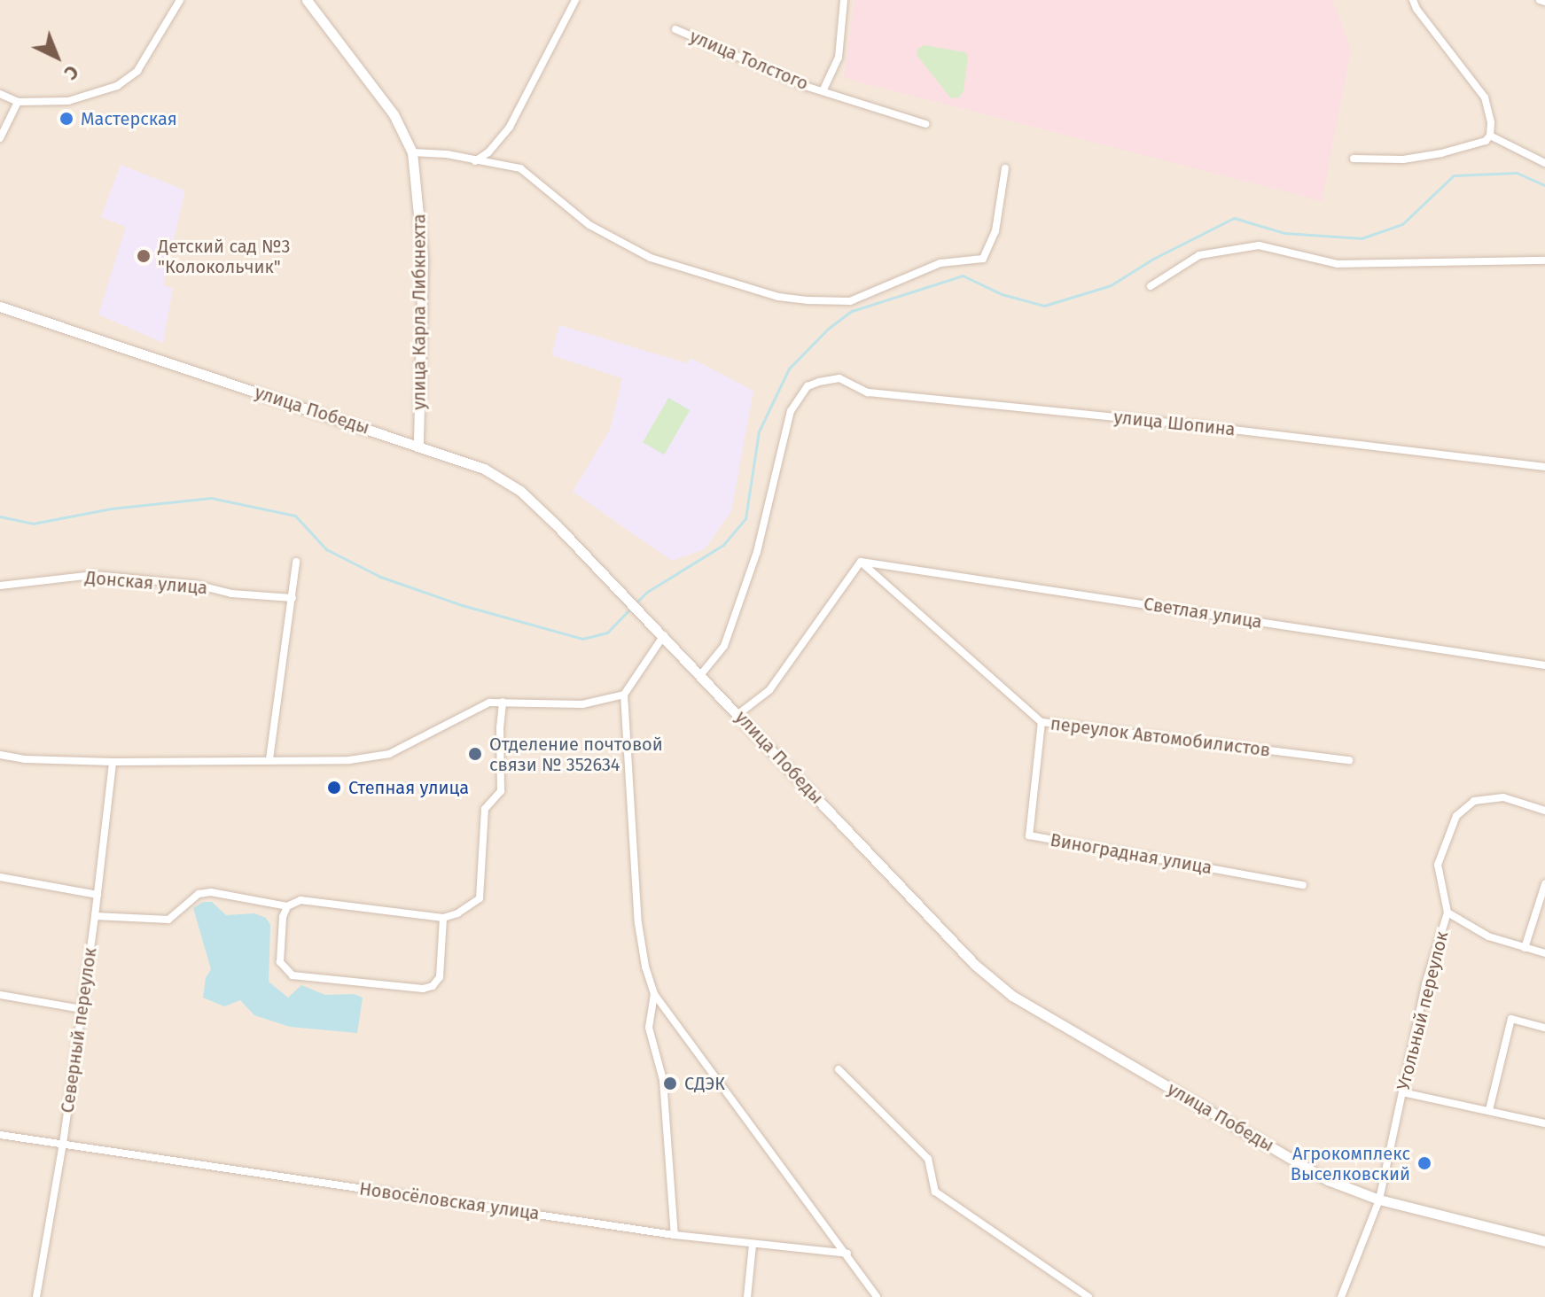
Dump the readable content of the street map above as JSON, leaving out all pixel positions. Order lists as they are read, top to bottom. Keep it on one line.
{"streets":{"street":["улица Толстого","улица Карла Либкнехта","улица Победы","улица Шопина","Донская улица","Светлая улица","переулок Автомобилистов","Виноградная улица","Угольный переулок","Северный переулок","Новосёловская улица"]},"crossings":[["улица Карла Либкнехта","улица Победы"],["улица Победы","улица Шопина"],["улица Победы","Угольный переулок"],["Светлая улица","переулок Автомобилистов"],["переулок Автомобилистов","Виноградная улица"],["Северный переулок","Новосёловская улица"]],"places":["Мастерская","Детский сад №3 \"Колокольчик\"","Отделение почтовой связи № 352634","Степная улица","СДЭК","Агрокомплекс Выселковский"],"north":"bottom right"}
